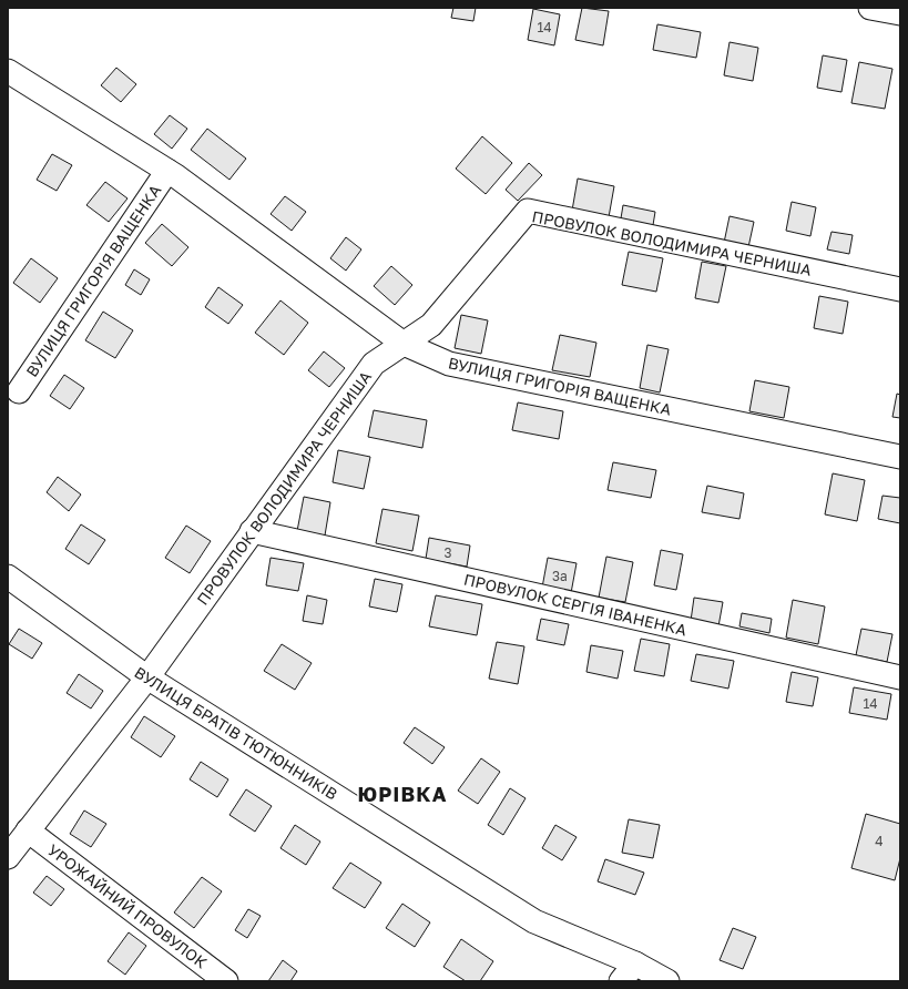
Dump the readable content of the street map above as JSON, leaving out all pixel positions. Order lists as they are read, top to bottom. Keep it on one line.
{"streets":{"street":["ПРОВУЛОК ВОЛОДИМИРА ЧЕРНИША","ВУЛИЦЯ ГРИГОРІЯ ВАЩЕНКА","ПРОВУЛОК СЕРГІЯ ІВАНЕНКА","ВУЛИЦЯ БРАТІВ ТЮТЮННИКІВ","УРОЖАЙНИЙ ПРОВУЛОК"]},"crossings":[["ПРОВУЛОК ВОЛОДИМИРА ЧЕРНИША","ВУЛИЦЯ ГРИГОРІЯ ВАЩЕНКА"],["ПРОВУЛОК ВОЛОДИМИРА ЧЕРНИША","ПРОВУЛОК СЕРГІЯ ІВАНЕНКА"],["ПРОВУЛОК ВОЛОДИМИРА ЧЕРНИША","ВУЛИЦЯ БРАТІВ ТЮТЮННИКІВ"],["ПРОВУЛОК ВОЛОДИМИРА ЧЕРНИША","УРОЖАЙНИЙ ПРОВУЛОК"]],"districts":["ЮРІВКА"],"house_numbers":["14","3","3а","14","4"]}
